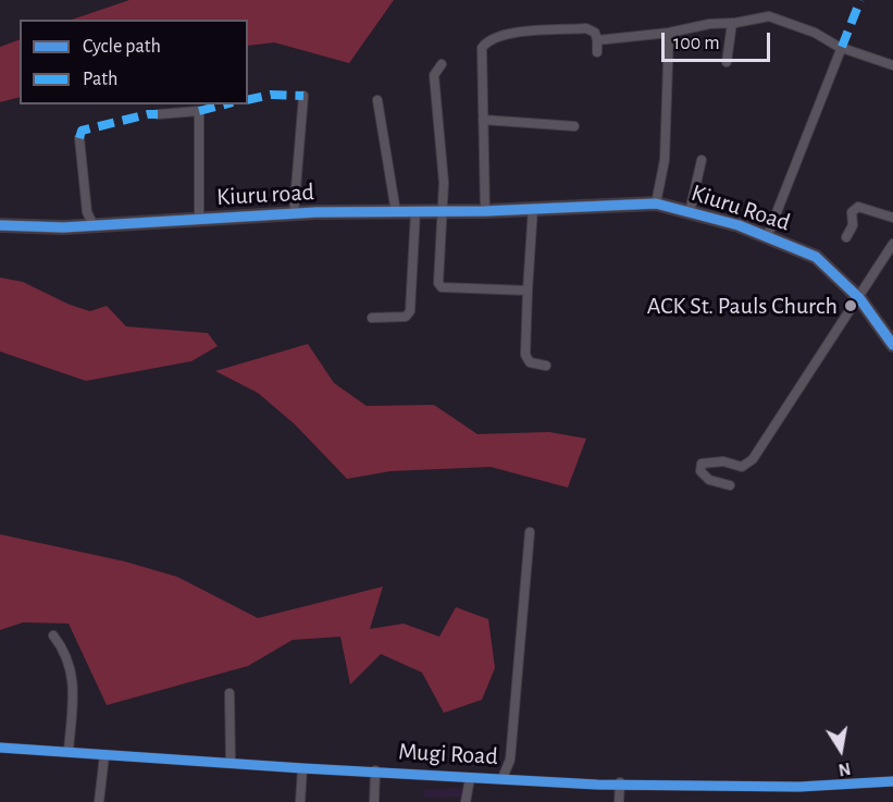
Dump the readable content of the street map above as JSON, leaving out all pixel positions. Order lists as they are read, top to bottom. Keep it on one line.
{"streets":{"street":["Kiuru road","Kiuru Road","Mugi Road"]},"crossings":[["Kiuru road","Kiuru Road"]],"places":["ACK St. Pauls Church"],"legend":["Cycle path","Path"],"scale_bar":"100 m","north":"bottom"}
